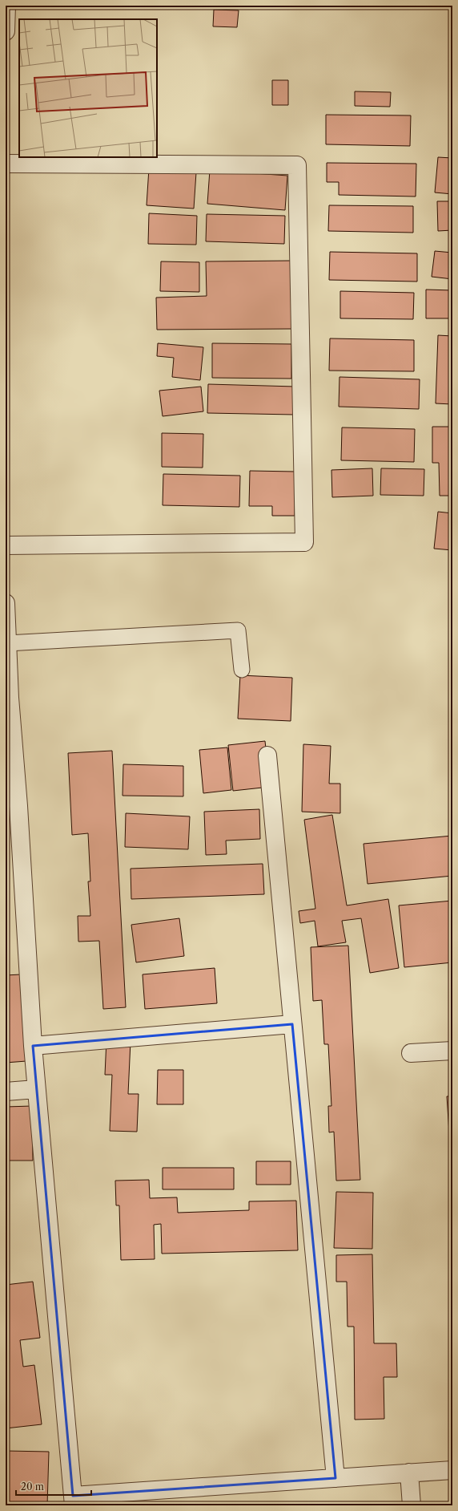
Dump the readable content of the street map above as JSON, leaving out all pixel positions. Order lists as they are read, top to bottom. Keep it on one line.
{"scale_bar":"20 m"}
